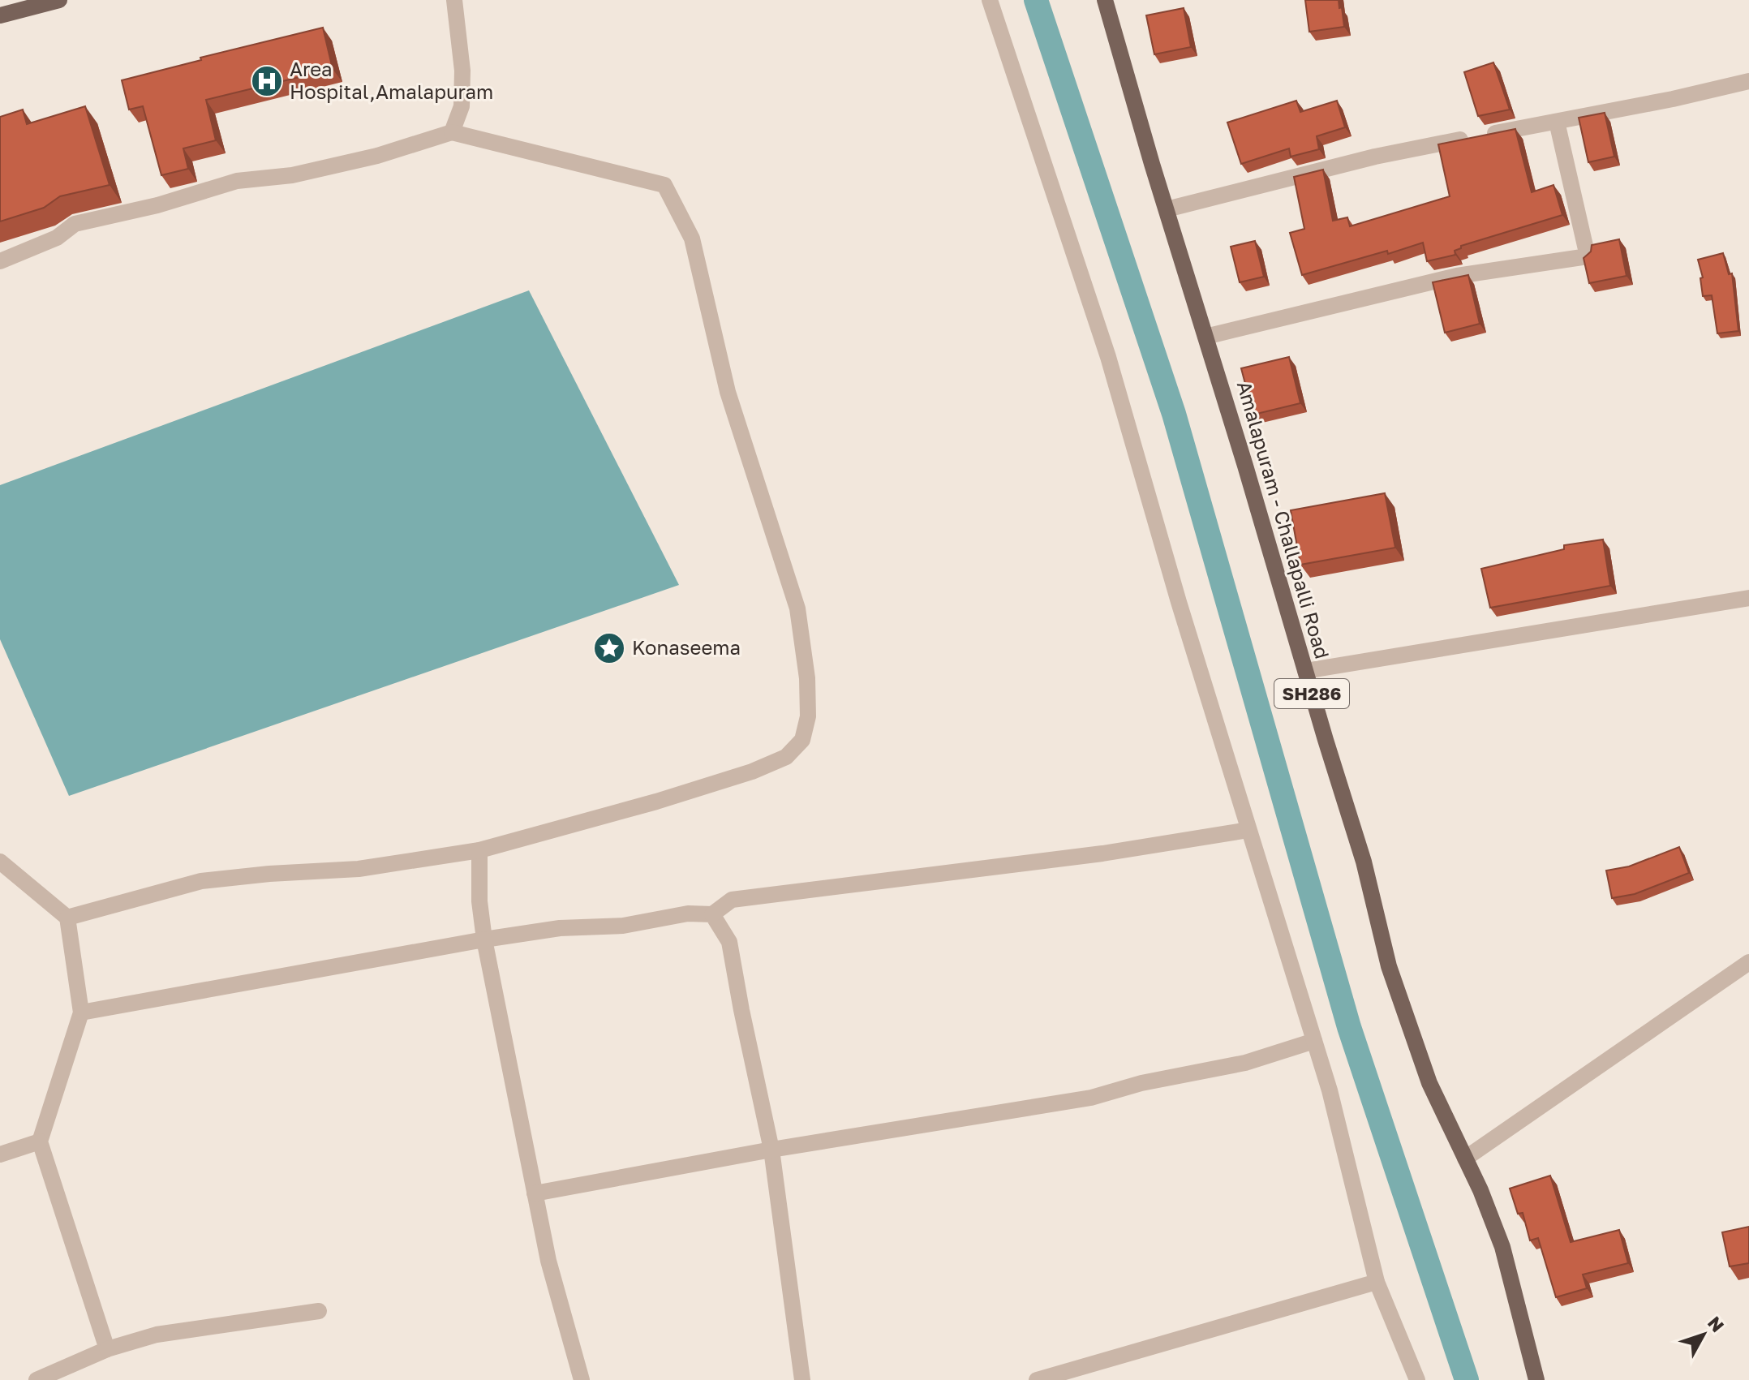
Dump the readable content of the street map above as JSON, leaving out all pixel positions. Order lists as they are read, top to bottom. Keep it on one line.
{"streets":{"main road":["Amalapuram - Challapalli Road","SH286"]},"places":{"hospital":["Area Hospital,Amalapuram"],"place":["Konaseema"]},"north":"top right"}
